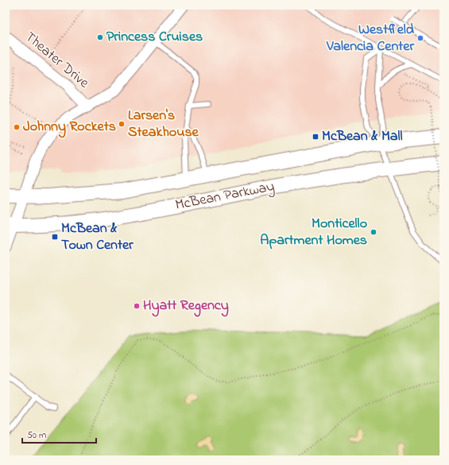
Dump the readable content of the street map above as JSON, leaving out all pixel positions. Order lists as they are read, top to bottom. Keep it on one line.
{"streets":{"main road":["McBean Parkway"],"street":["Theater Drive"]},"places":{"other":["Princess Cruises","Westfield Valencia Center","Larsen's Steakhouse","Johnny Rockets","Monticello Apartment Homes","Hyatt Regency"],"transit":["McBean & Mall","McBean & Town Center"]},"scale_bar":"50 m"}
